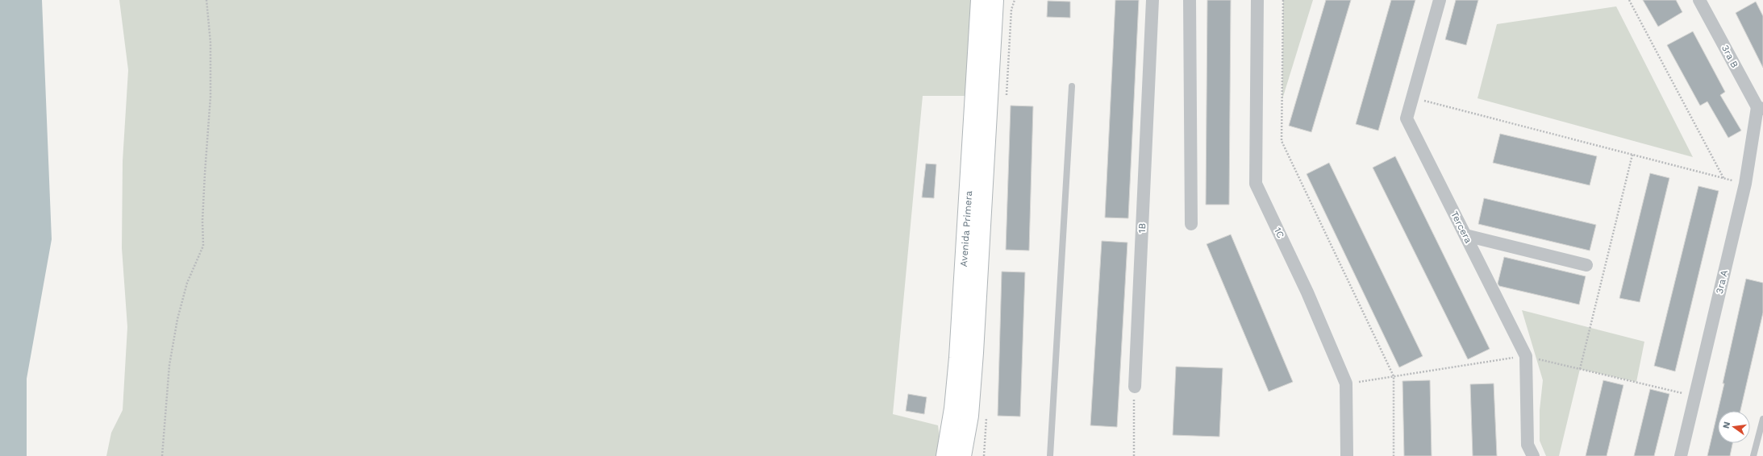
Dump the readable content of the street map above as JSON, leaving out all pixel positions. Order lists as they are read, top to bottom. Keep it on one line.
{"streets":{"street":["3ra B","Tercera","1B","Avenida Primera","1C","3ra A"]},"crossings":[["3ra B","3ra A"]],"north":"left"}
